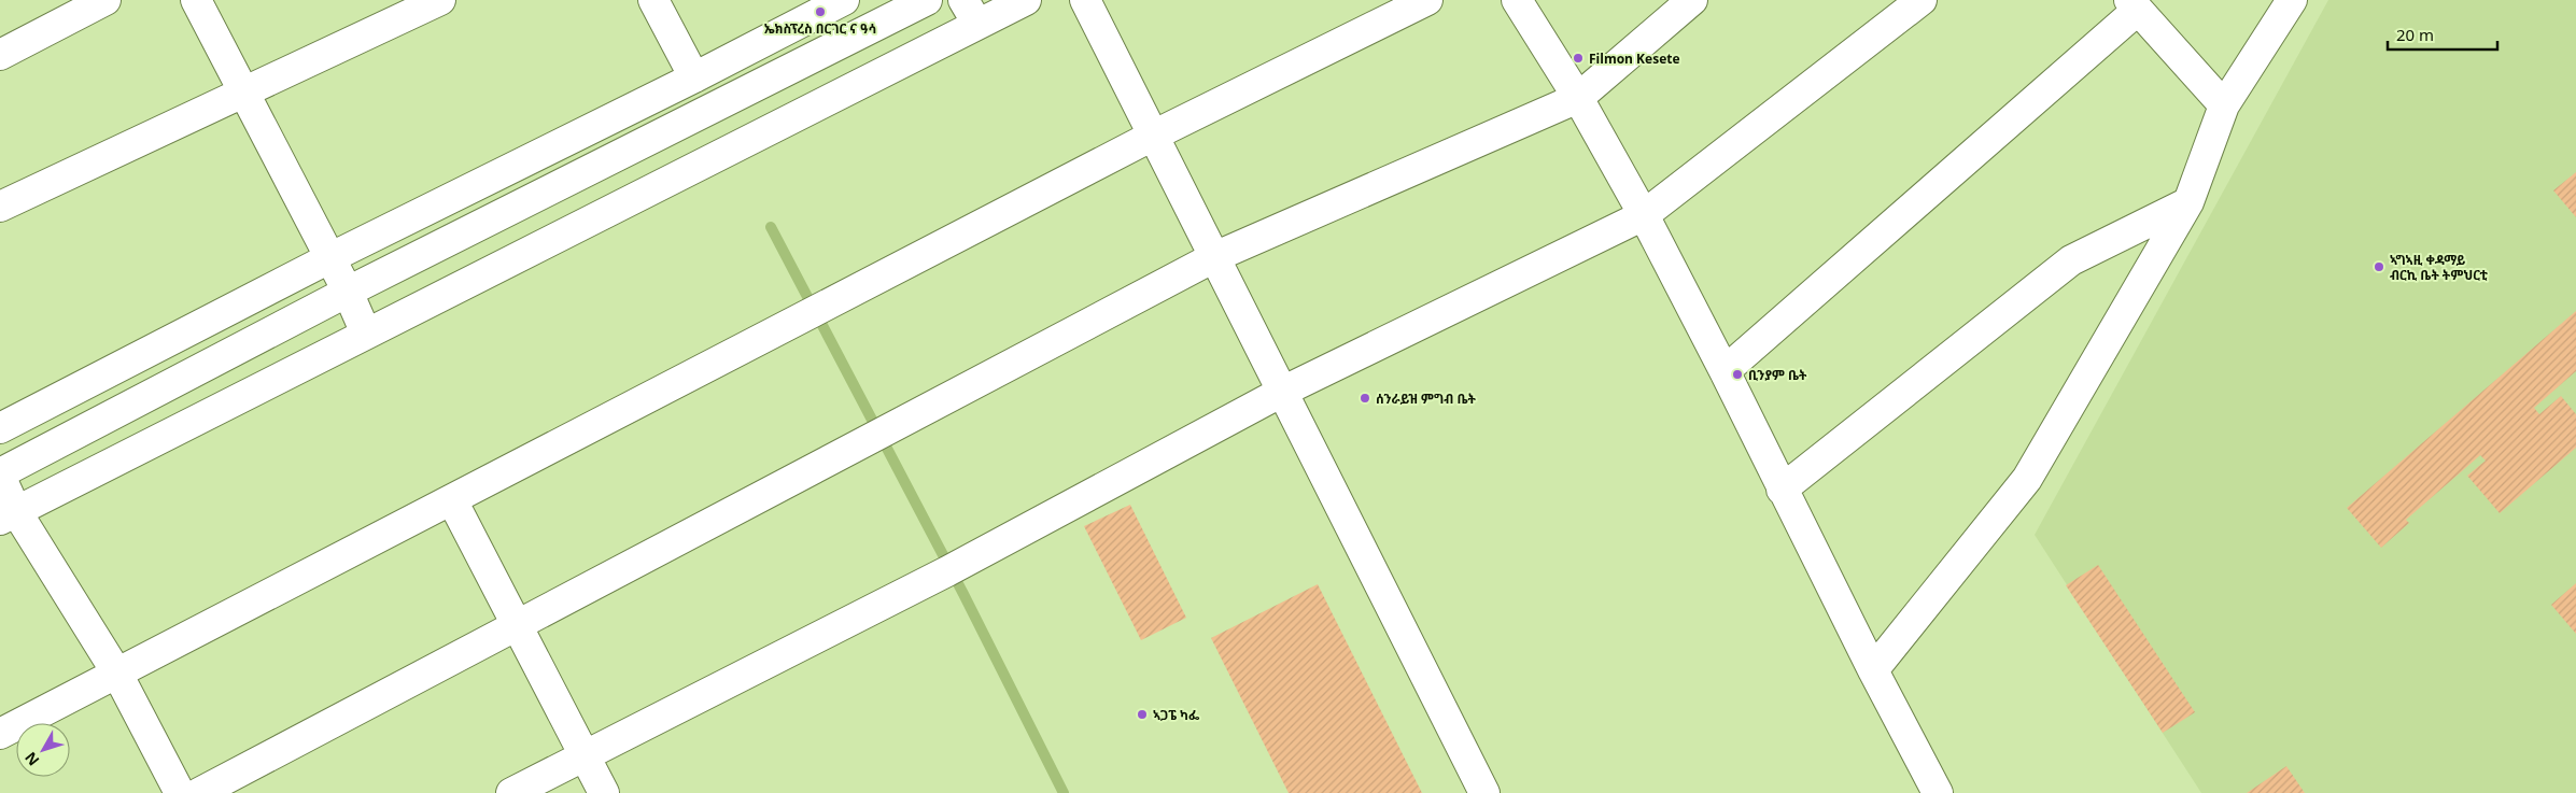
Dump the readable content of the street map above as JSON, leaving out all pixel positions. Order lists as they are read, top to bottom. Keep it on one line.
{"places":["ኤክስፕረስ በርገር ና ዓሳ","Filmon Kesete","ኣግኣዚ ቀዳማይ ብርኪ ቤት ትምህርቲ","ቢንያም ቤት","ሰንራይዝ ምግብ ቤት","ኣጋፔ ካፌ"],"scale_bar":"20 m","north":"bottom left"}
